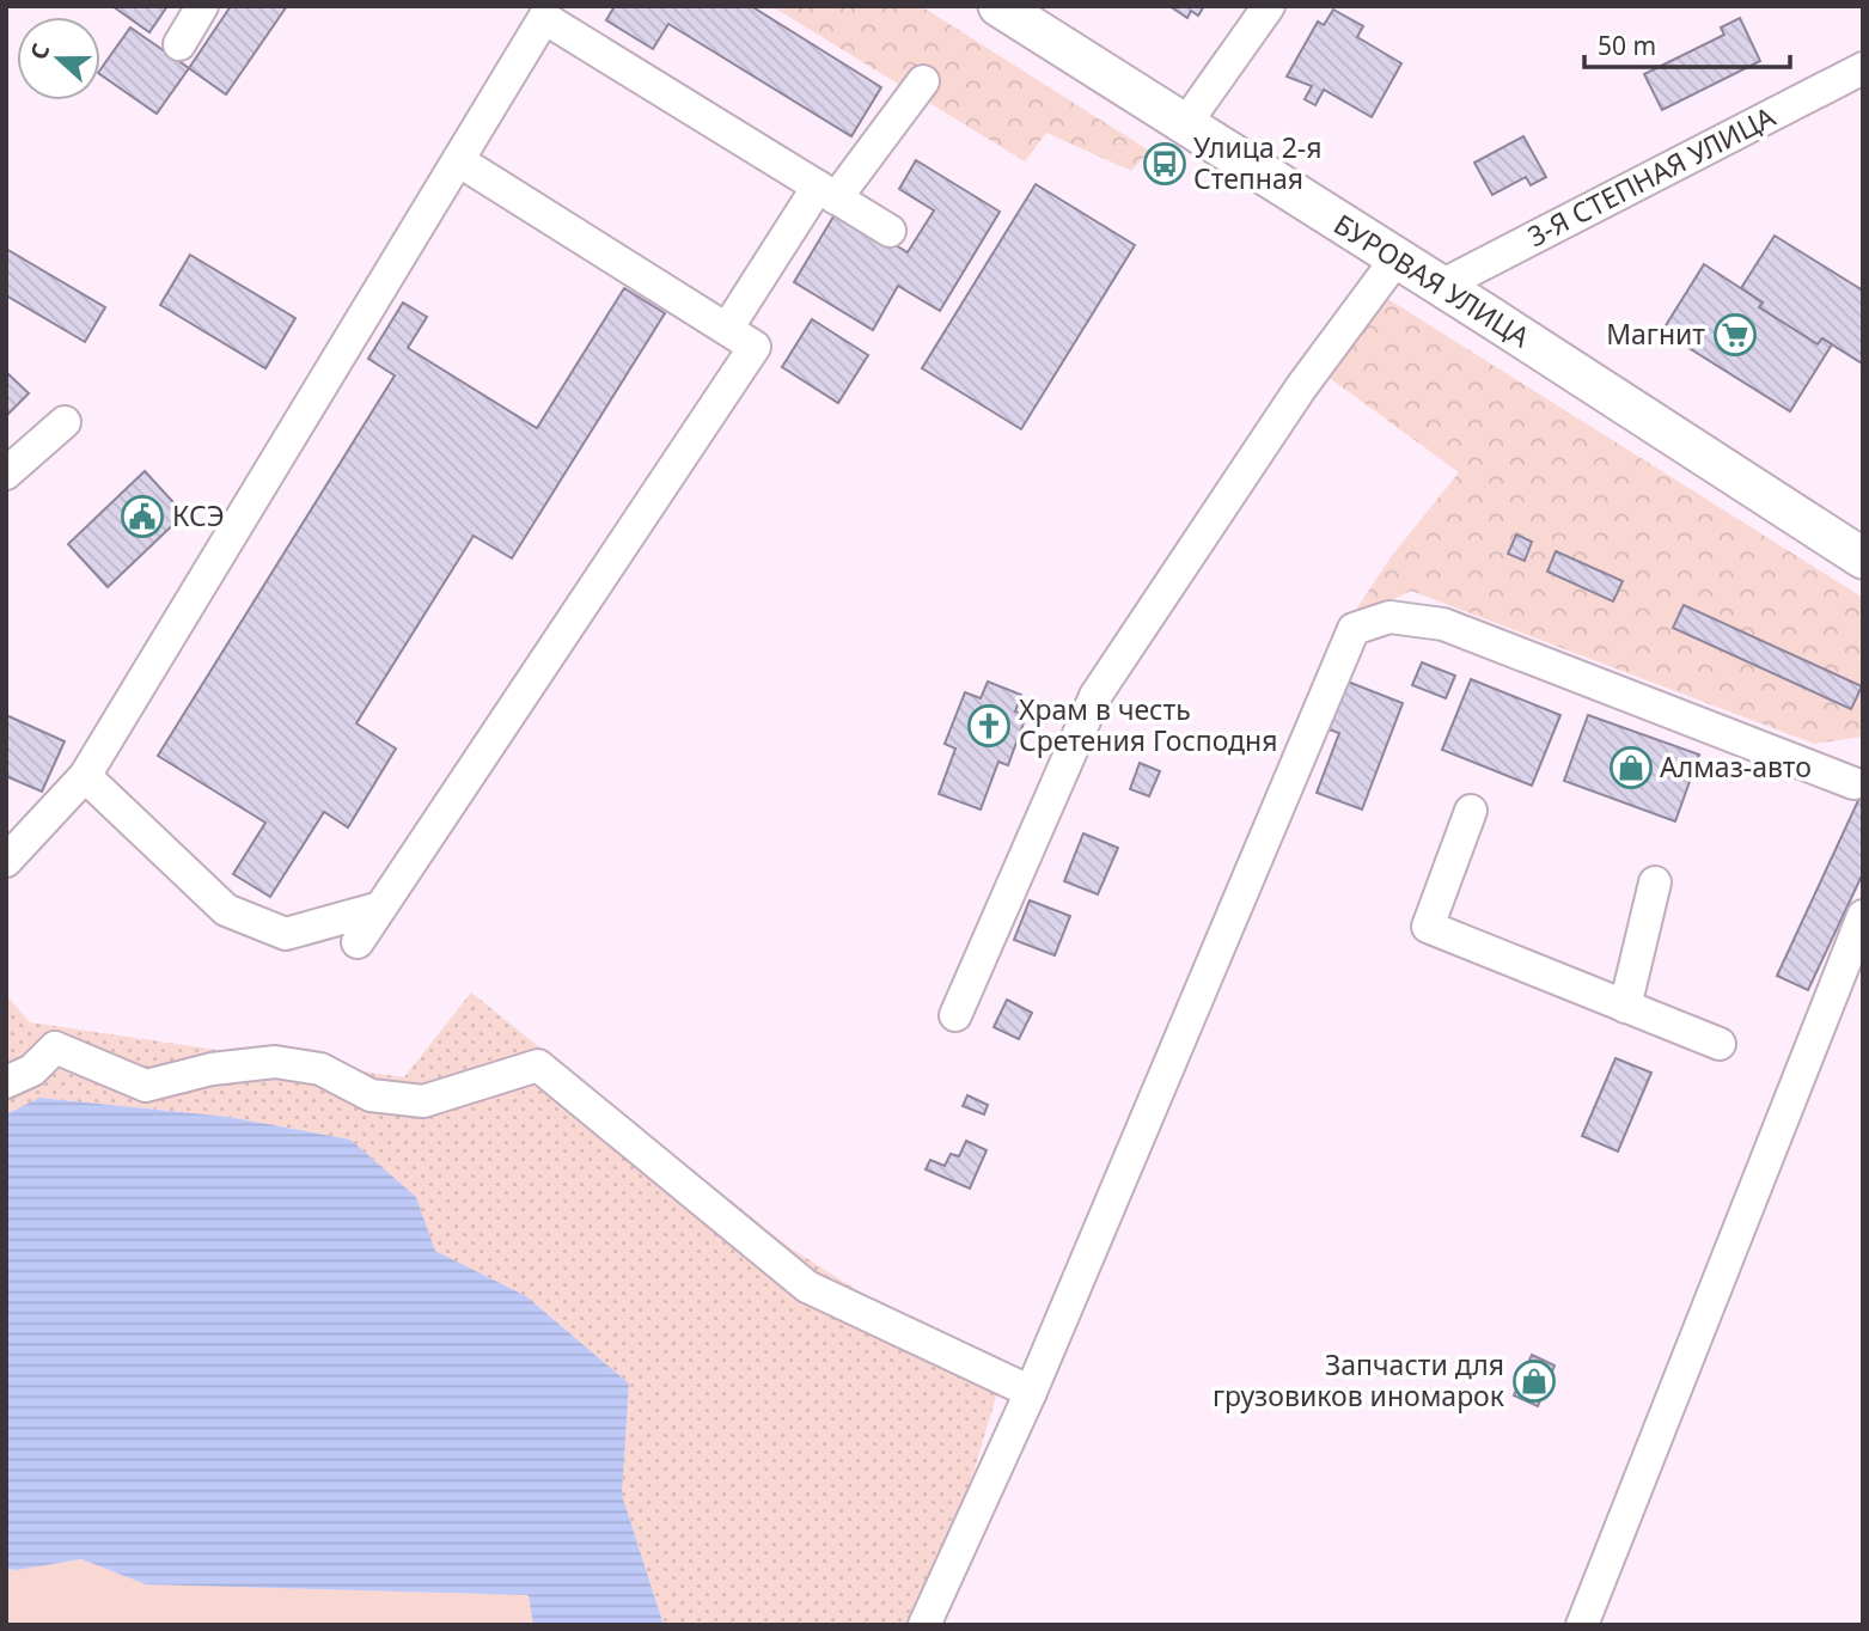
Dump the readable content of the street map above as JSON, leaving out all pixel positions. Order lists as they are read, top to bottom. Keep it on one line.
{"streets":{"main road":["БУРОВАЯ УЛИЦА"],"street":["3-Я СТЕПНАЯ УЛИЦА"]},"crossings":[["3-Я СТЕПНАЯ УЛИЦА","БУРОВАЯ УЛИЦА"]],"places":{"bus stop":["Улица 2-я Степная"],"supermarket":["Магнит"],"public building":["КСЭ"],"church":["Храм в честь Сретения Господня"],"shop":["Алмаз-авто","Запчасти для грузовиков иномарок"]},"scale_bar":"50 m","north":"left"}
